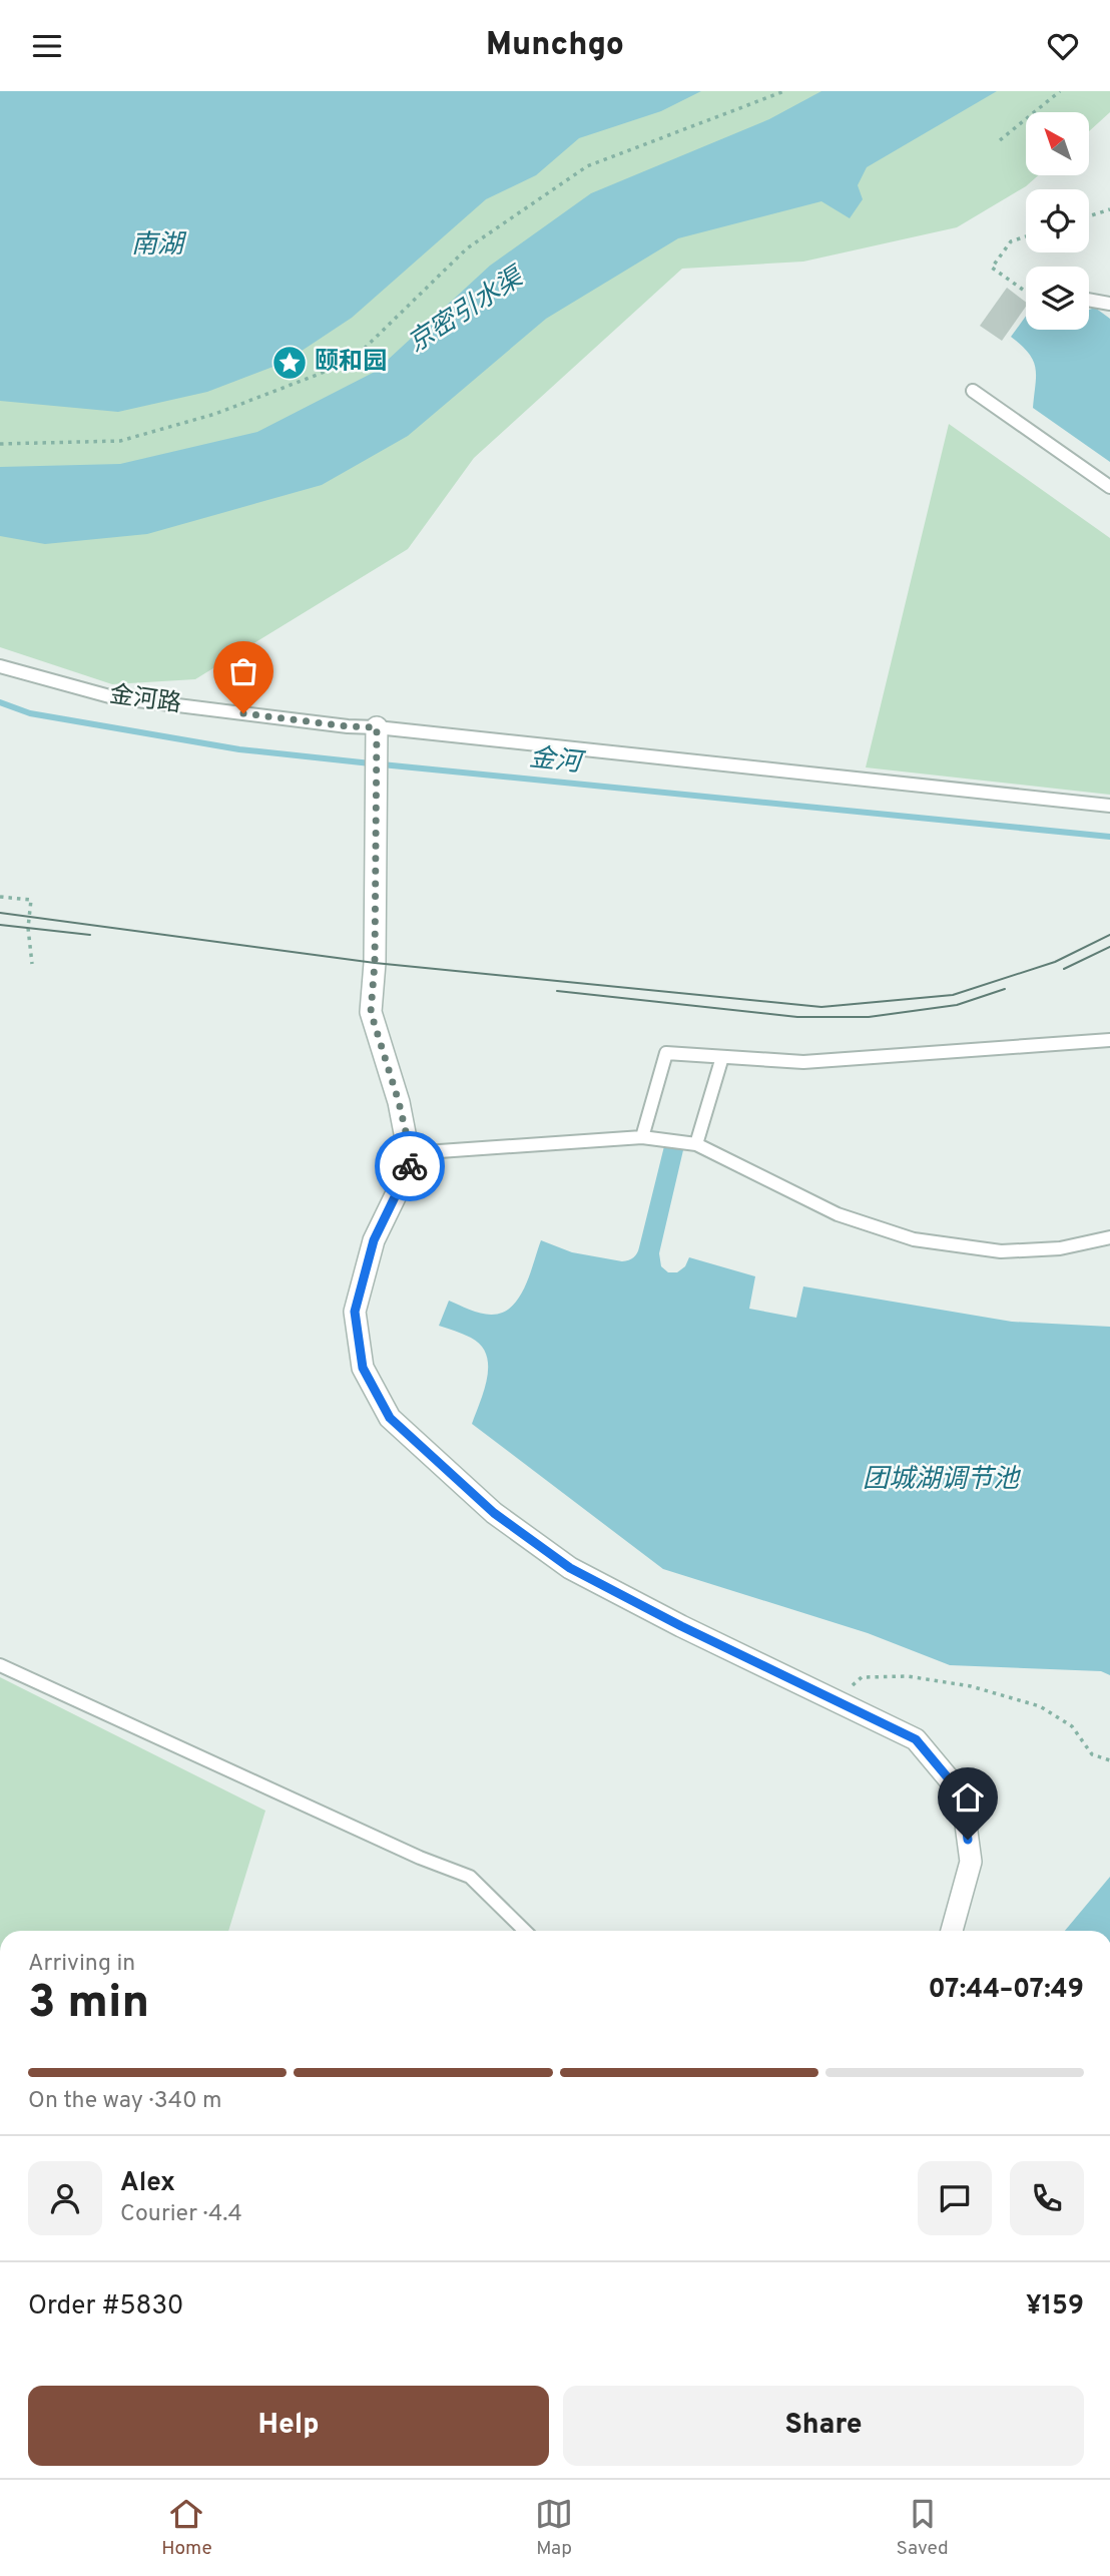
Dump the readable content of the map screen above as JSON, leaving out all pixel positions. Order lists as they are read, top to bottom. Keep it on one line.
{"streets":{"lane":["金河路"]},"water":["南湖","京密引水渠","金河","团城湖调节池"],"places":{"place":["颐和园"]},"north":"top left","page":{"header":"Munchgo","heading":["3 min","Arriving in","07:44–07:49"],"panel":["Alex","Courier · 4.4","Order #5830","¥159"],"bar":"On the way · 340 m","buttons":["Help","Share"],"tabs":["Home","Map","Saved"]}}
